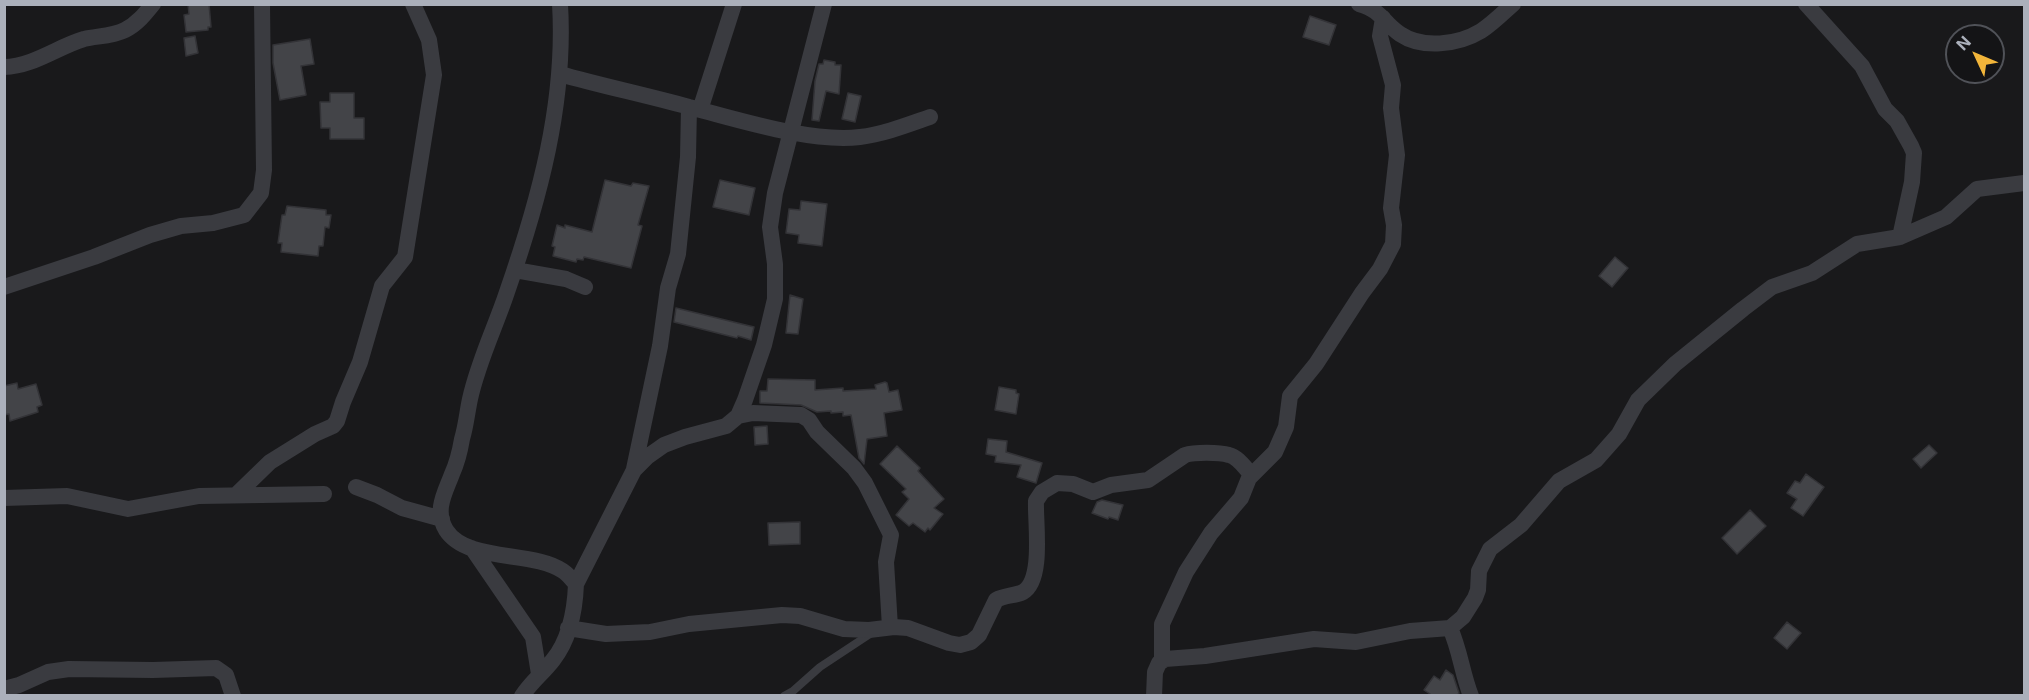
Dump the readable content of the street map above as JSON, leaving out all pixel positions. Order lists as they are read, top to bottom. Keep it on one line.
{"north":"top left"}
